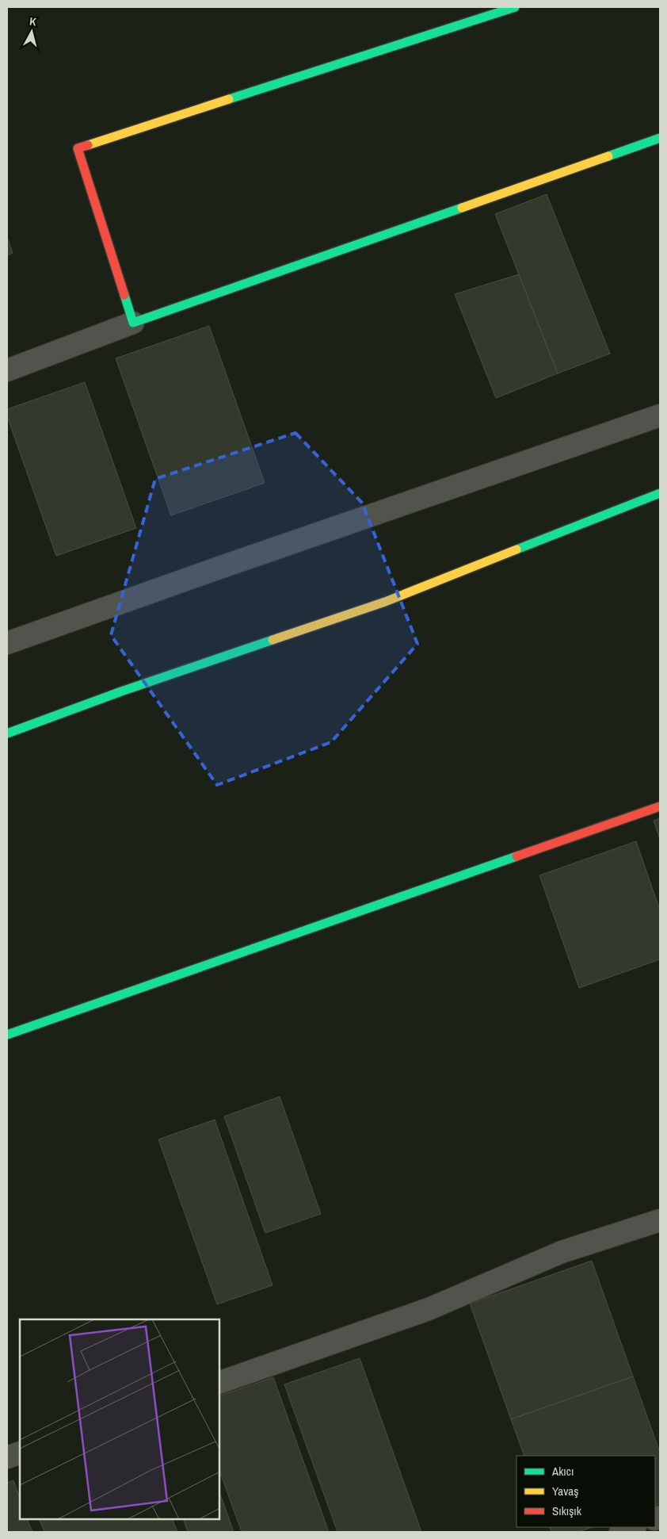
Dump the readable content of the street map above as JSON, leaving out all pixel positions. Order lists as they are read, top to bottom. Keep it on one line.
{"legend":["Akıcı","Yavaş","Sıkışık"],"north":"top"}
